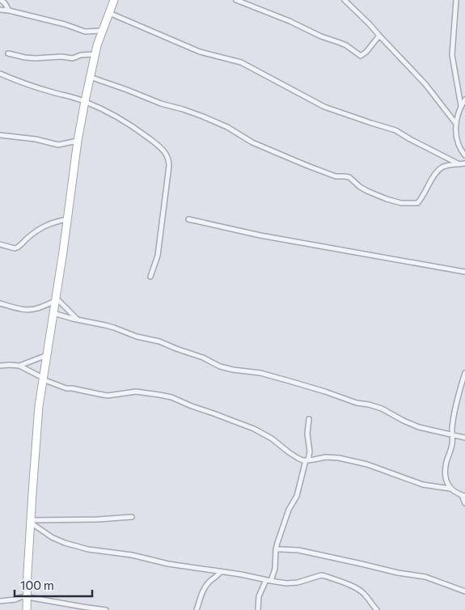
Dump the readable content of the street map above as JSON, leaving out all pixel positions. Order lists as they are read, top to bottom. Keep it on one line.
{"scale_bar":"100 m"}
